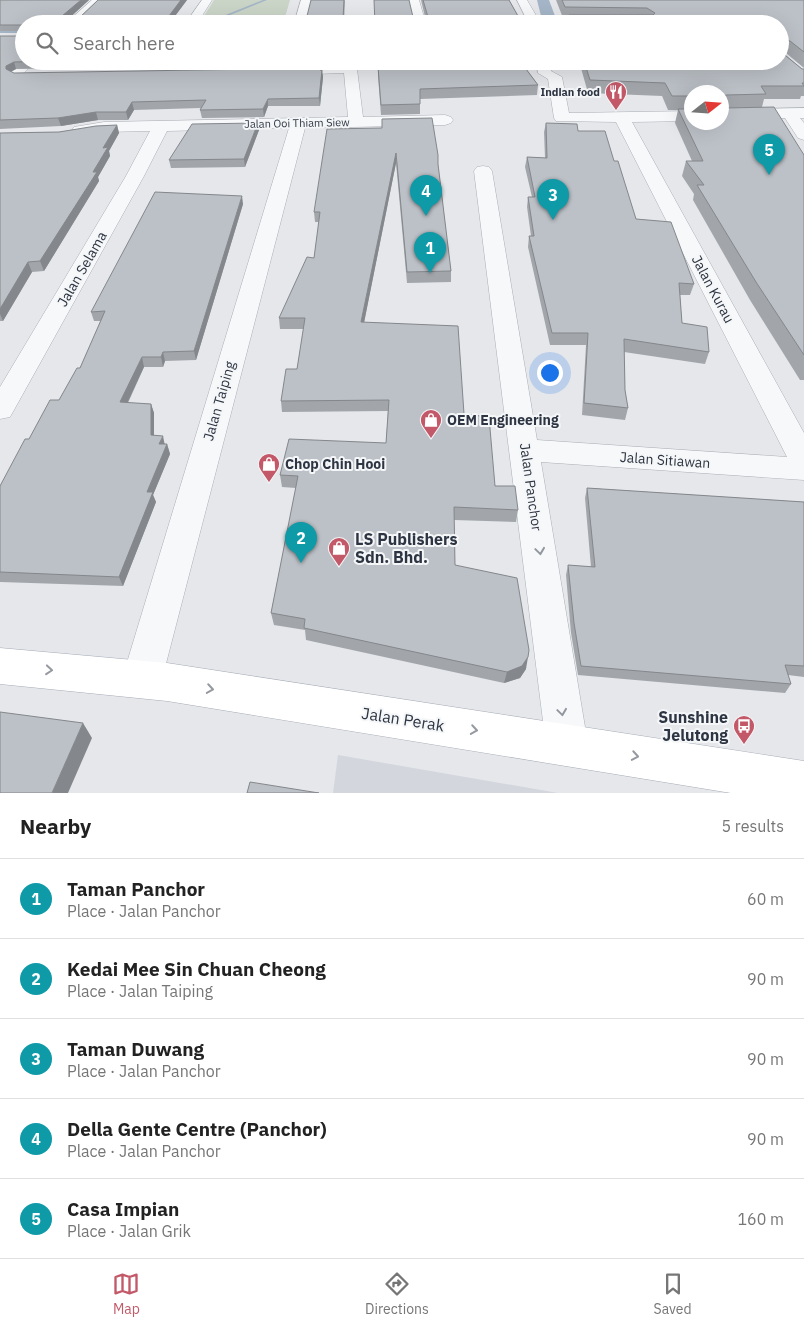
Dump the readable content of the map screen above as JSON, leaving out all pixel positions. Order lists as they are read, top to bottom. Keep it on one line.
{"streets":{"main road":["Jalan Perak"],"street":["Jalan Ooi Thiam Siew","Jalan Selama","Jalan Kurau","Jalan Taiping","Jalan Sitiawan","Jalan Panchor"]},"crossings":[["Jalan Ooi Thiam Siew","Jalan Selama"],["Jalan Ooi Thiam Siew","Jalan Taiping"],["Jalan Taiping","Jalan Perak"],["Jalan Sitiawan","Jalan Panchor"],["Jalan Panchor","Jalan Perak"]],"one_way":["Jalan Panchor","Jalan Perak"],"places":{"restaurant":["Indian food"],"shop":["OEM Engineering","Chop Chin Hooi","LS Publishers Sdn. Bhd."],"bus stop":["Sunshine Jelutong"]},"north":"right","page":{"search":"Search here","pins":["5","4","3","1","2"],"heading":["Nearby","5 results"],"list":[{"mark":"1","name":"Taman Panchor","note":"Place · Jalan Panchor","value":"60 m"},{"mark":"2","name":"Kedai Mee Sin Chuan Cheong","note":"Place · Jalan Taiping","value":"90 m"},{"mark":"3","name":"Taman Duwang","note":"Place · Jalan Panchor","value":"90 m"},{"mark":"4","name":"Della Gente Centre (Panchor)","note":"Place · Jalan Panchor","value":"90 m"},{"mark":"5","name":"Casa Impian","note":"Place · Jalan Grik","value":"160 m"}],"nav":["Map","Directions","Saved"]}}
